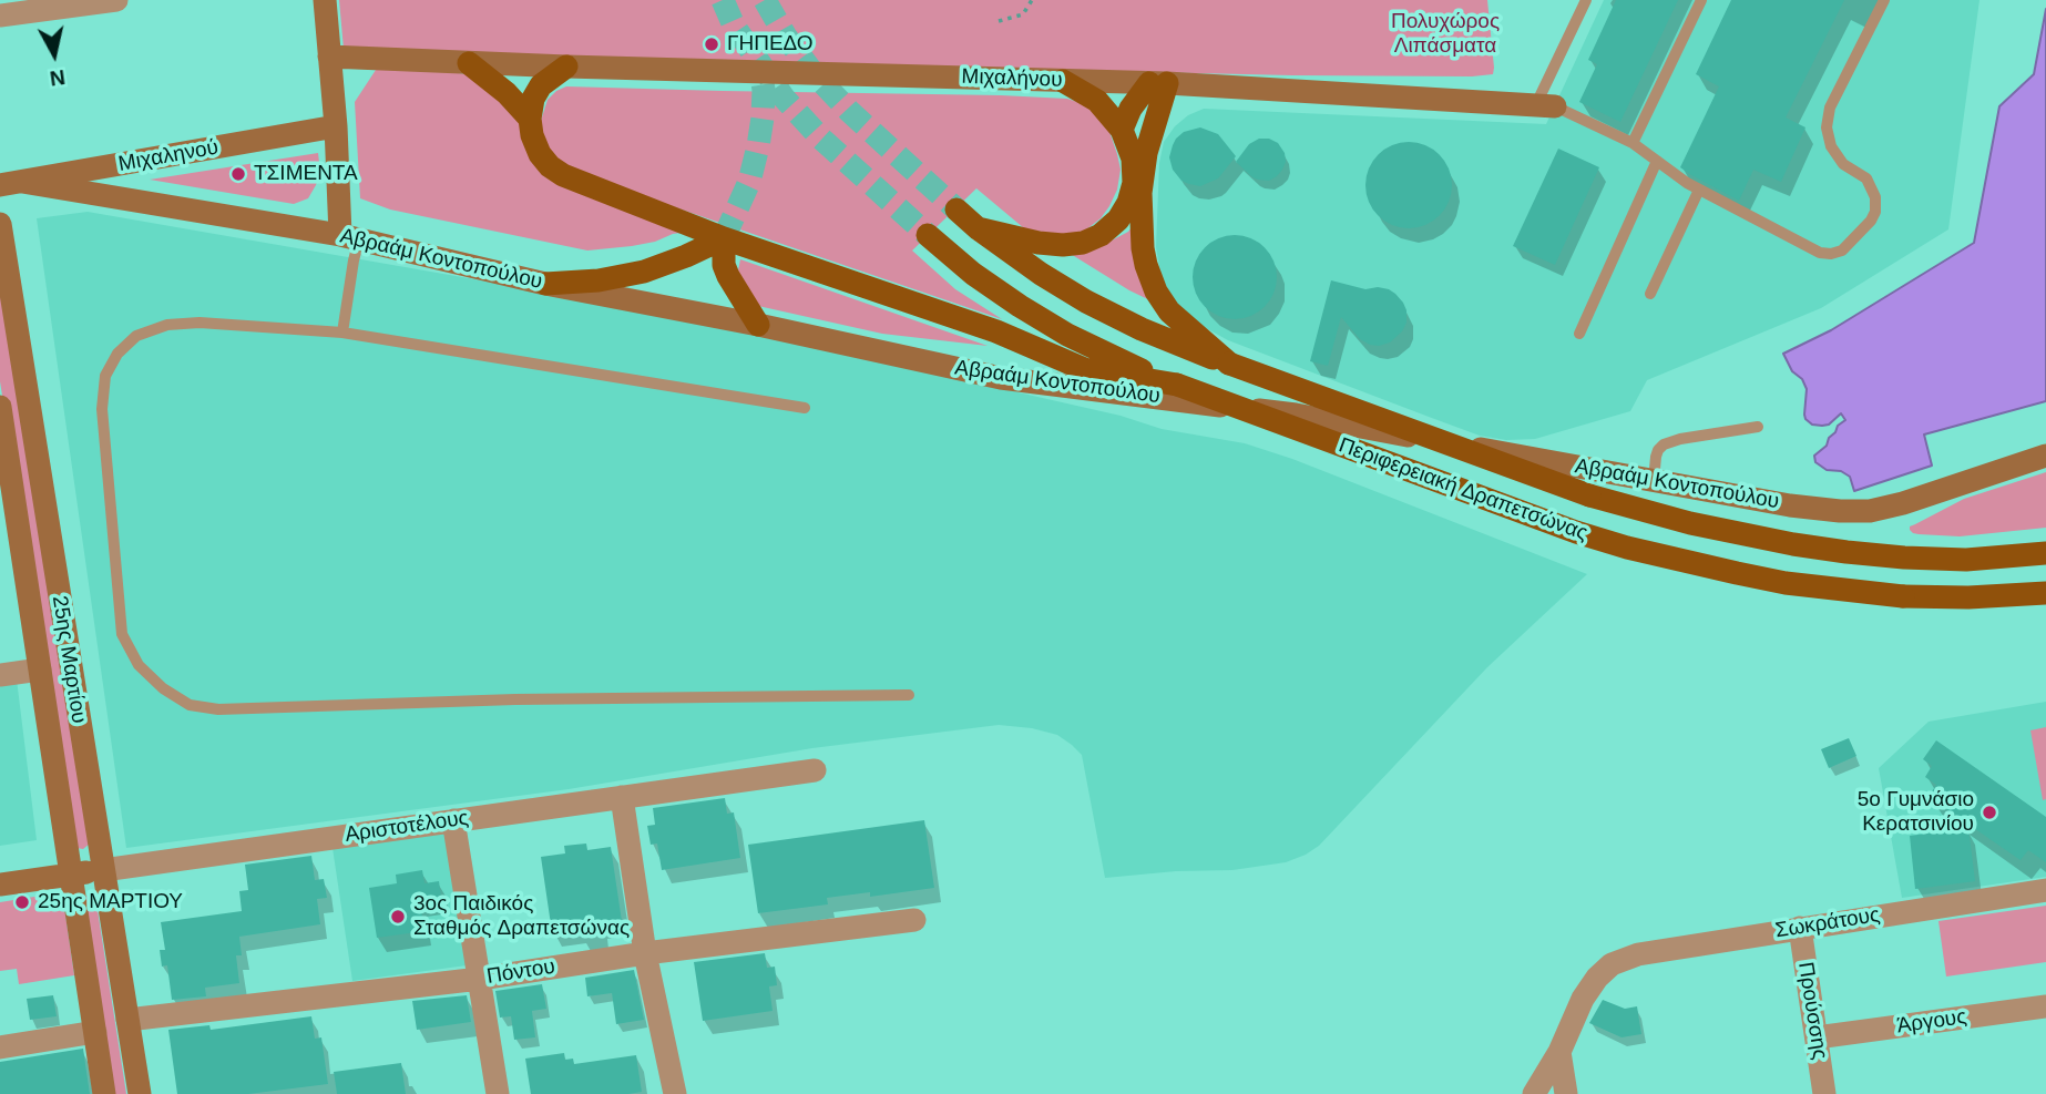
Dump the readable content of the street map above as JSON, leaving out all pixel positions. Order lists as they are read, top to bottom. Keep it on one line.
{"streets":{"main road":["Περιφερειακή Δραπετσώνας"],"street":["Μιχαλήνου","Μιχαληνού","Αβραάμ Κοντοπούλου","25ης Μαρτίου","Αριστοτέλους","Σωκράτους","Πόντου","Προύσσης","Άργους"]},"crossings":[["Μιχαληνού","Αβραάμ Κοντοπούλου"],["25ης Μαρτίου","Αριστοτέλους"],["25ης Μαρτίου","Πόντου"],["Σωκράτους","Προύσσης"],["Προύσσης","Άργους"]],"parks":["Πολυχώρος Λιπάσματα"],"places":["ΓΗΠΕΔΟ","ΤΣΙΜΕΝΤΑ","5ο Γυμνάσιο Κερατσινίου","25ης ΜΑΡΤΙΟΥ","3ος Παιδικός Σταθμός Δραπετσώνας"],"north":"bottom"}
